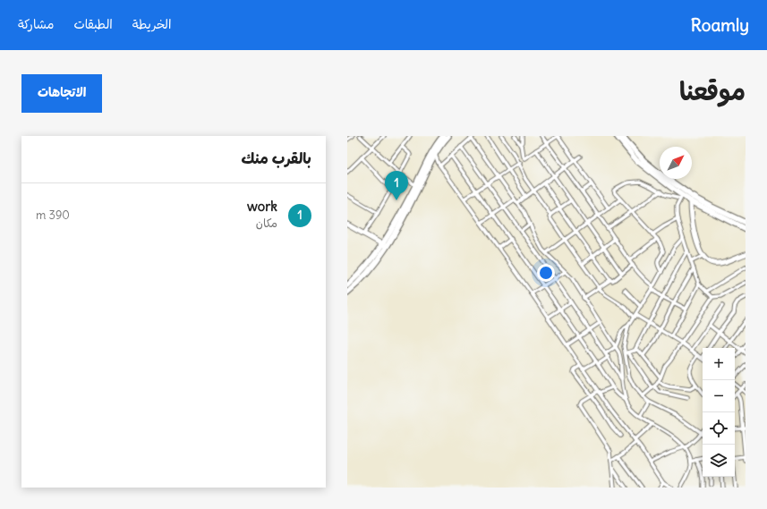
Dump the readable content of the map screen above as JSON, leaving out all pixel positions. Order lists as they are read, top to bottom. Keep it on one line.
{"north":"top right","page":{"header":"Roamly","nav":["الخريطة","الطبقات","مشاركة"],"title":"موقعنا","buttons":"الاتجاهات","heading":"بالقرب منك","pins":"1","list":[{"mark":"1","name":"work","note":"مكان","value":"390 m"}],"map_buttons":["+","−"]}}
